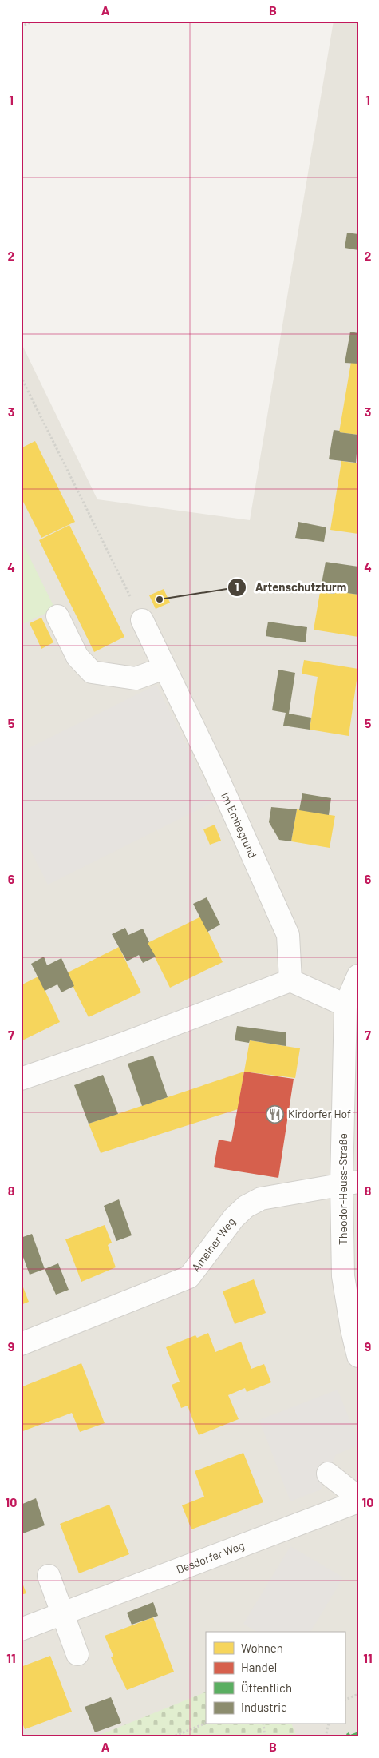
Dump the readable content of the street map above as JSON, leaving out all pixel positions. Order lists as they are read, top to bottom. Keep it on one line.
{"streets":{"street":["Im Embegrund","Theodor-Heuss-Straße","Amelner Weg","Desdorfer Weg"]},"crossings":[["Theodor-Heuss-Straße","Amelner Weg"]],"places":{"other":["Artenschutzturm"],"restaurant":["Kirdorfer Hof"]},"legend":["Wohnen","Handel","Öffentlich","Industrie"],"grid":{"columns":["A","B"],"rows":["1","2","3","4","5","6","7","8","9","10","11"]}}
